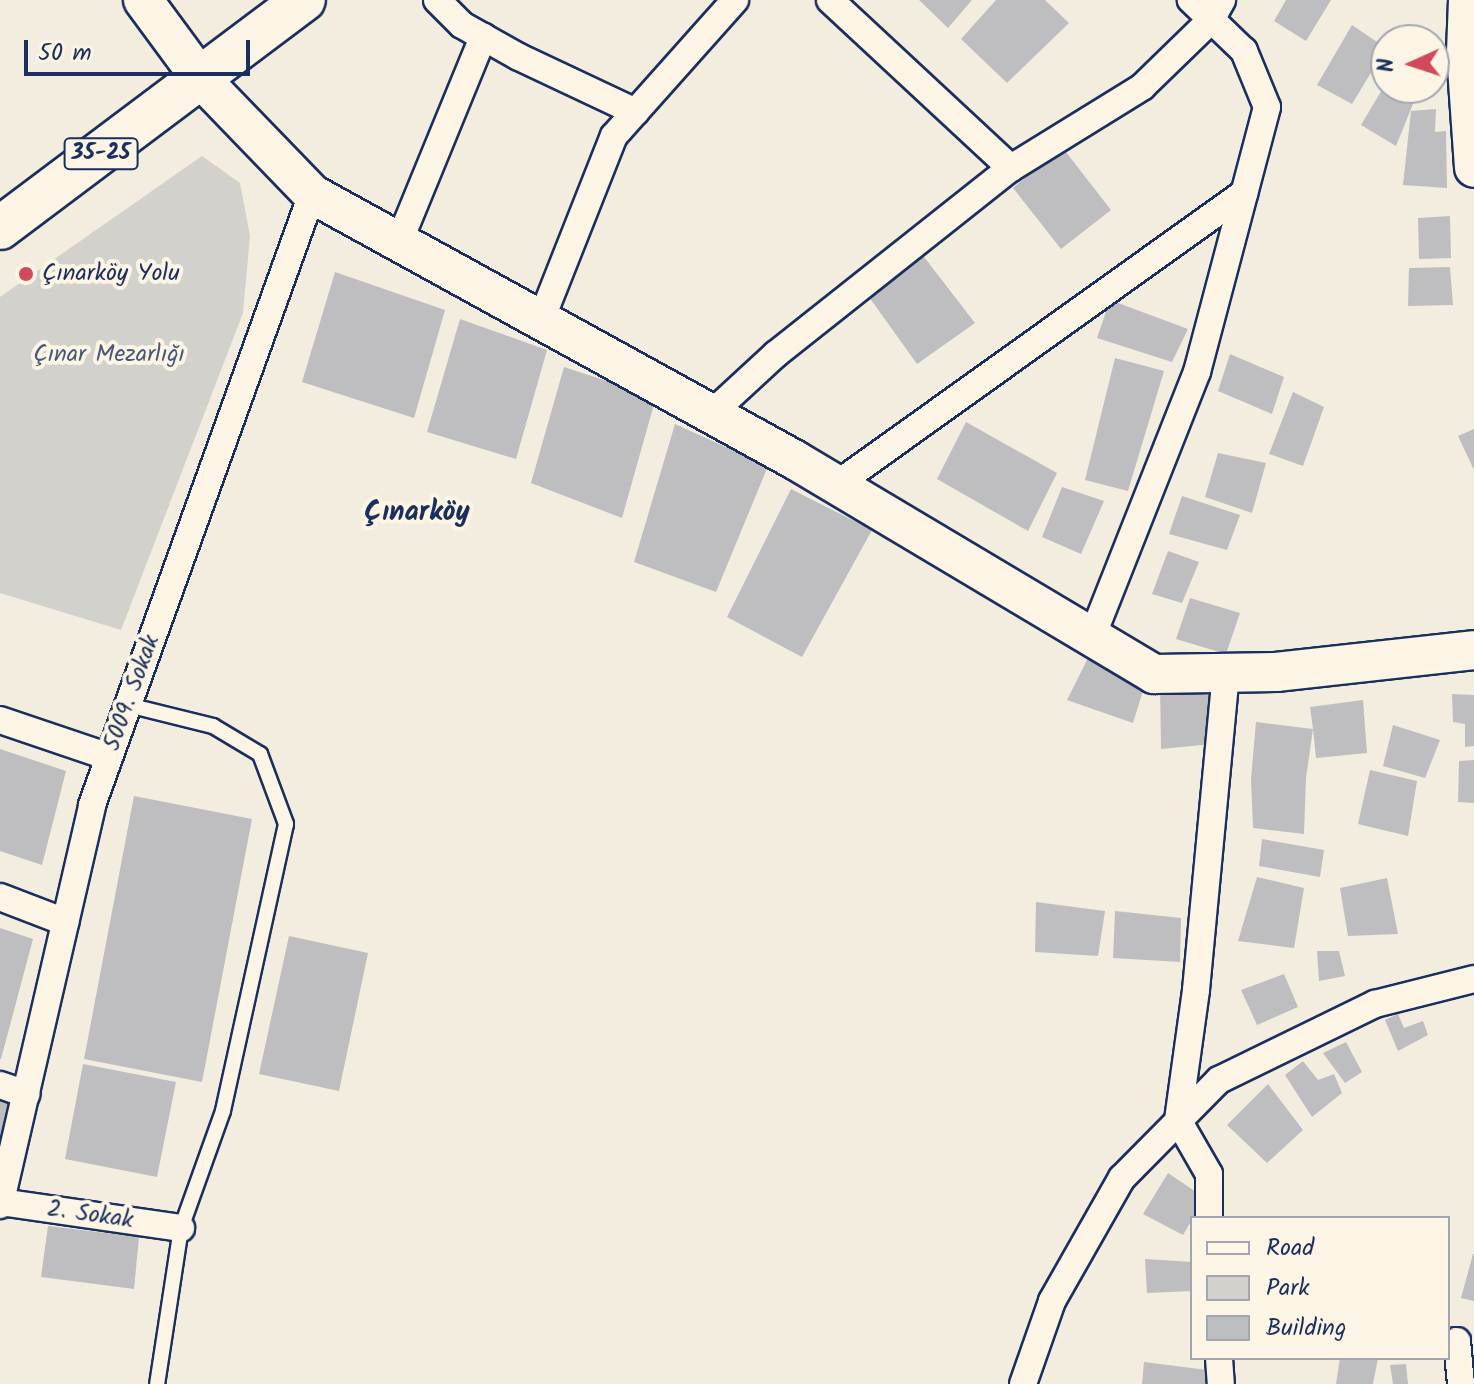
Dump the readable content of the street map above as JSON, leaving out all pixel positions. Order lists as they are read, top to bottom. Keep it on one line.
{"streets":{"main road":["35-25"],"street":["5009. Sokak","2. Sokak"]},"crossings":[["5009. Sokak","2. Sokak"]],"districts":["Çınarköy"],"parks":["Çınar Mezarlığı"],"places":["Çınarköy Yolu"],"legend":["Road","Park","Building"],"scale_bar":"50 m","north":"left"}
